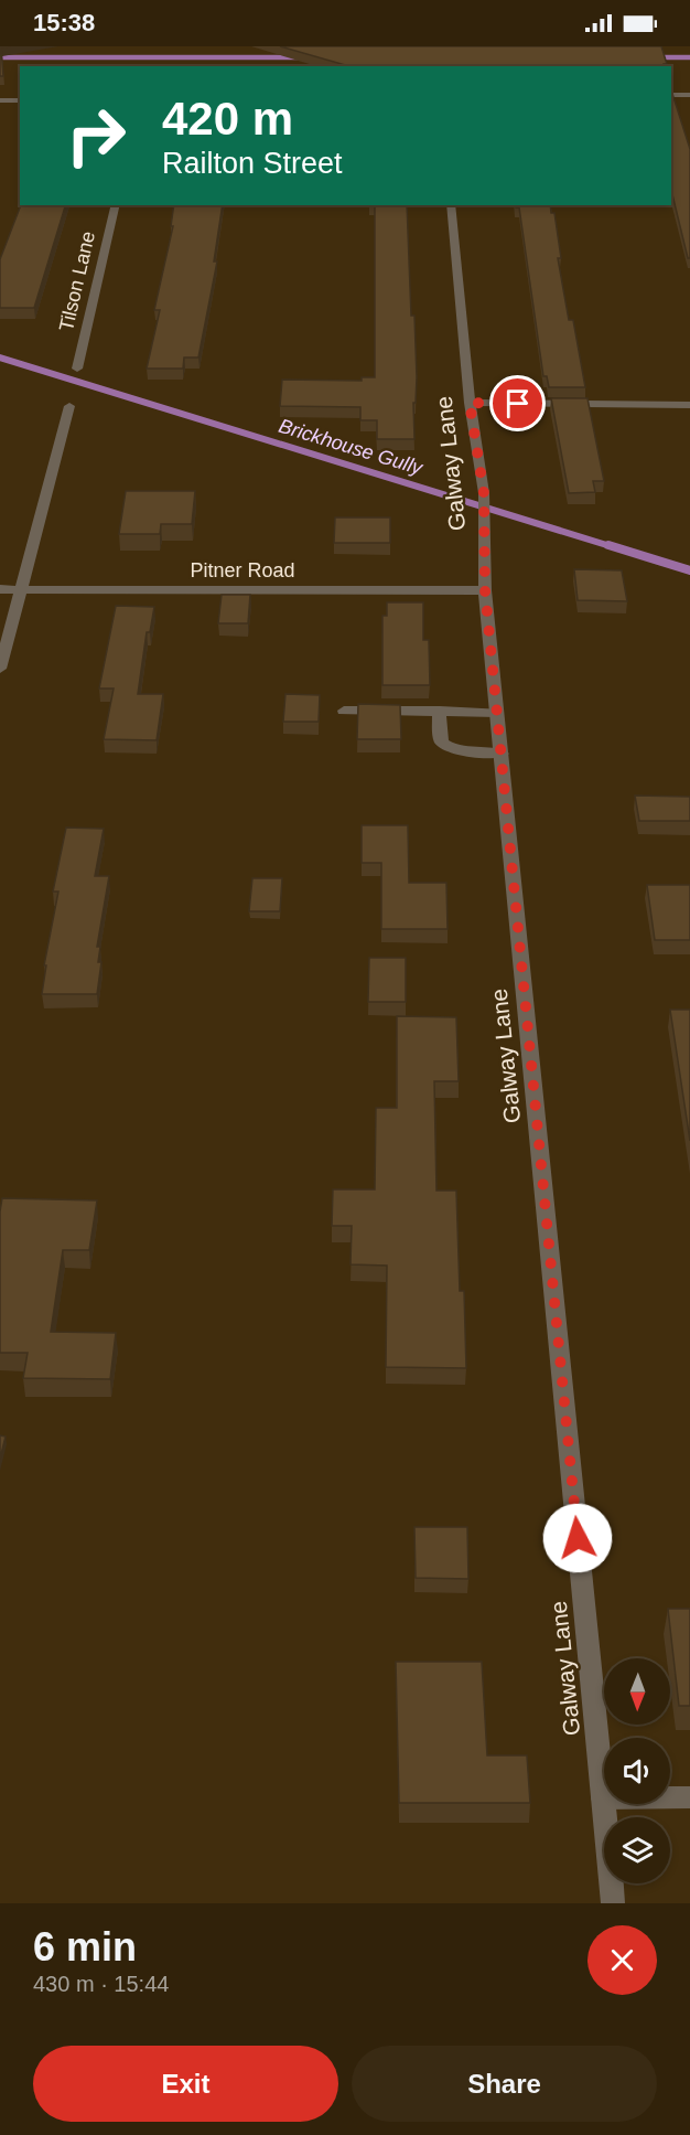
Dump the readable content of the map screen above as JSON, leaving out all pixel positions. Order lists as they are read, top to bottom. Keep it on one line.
{"streets":{"street":["Tilson Lane","Galway Lane","Pitner Road"]},"crossings":[["Galway Lane","Pitner Road"]],"water":["Brickhouse Gully"],"north":"bottom","page":{"status":"15:38","turn":["420 m","Railton Street"],"heading":["6 min","430 m · 15:44"],"buttons":["Exit","Share"]}}
